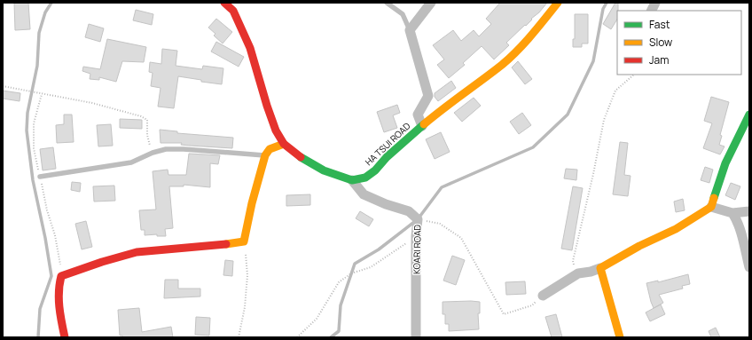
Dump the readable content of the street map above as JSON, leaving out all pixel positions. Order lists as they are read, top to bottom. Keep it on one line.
{"streets":{"street":["HA TSUI ROAD","KOARI ROAD"]},"crossings":[["HA TSUI ROAD","KOARI ROAD"]],"legend":["Fast","Slow","Jam"]}
